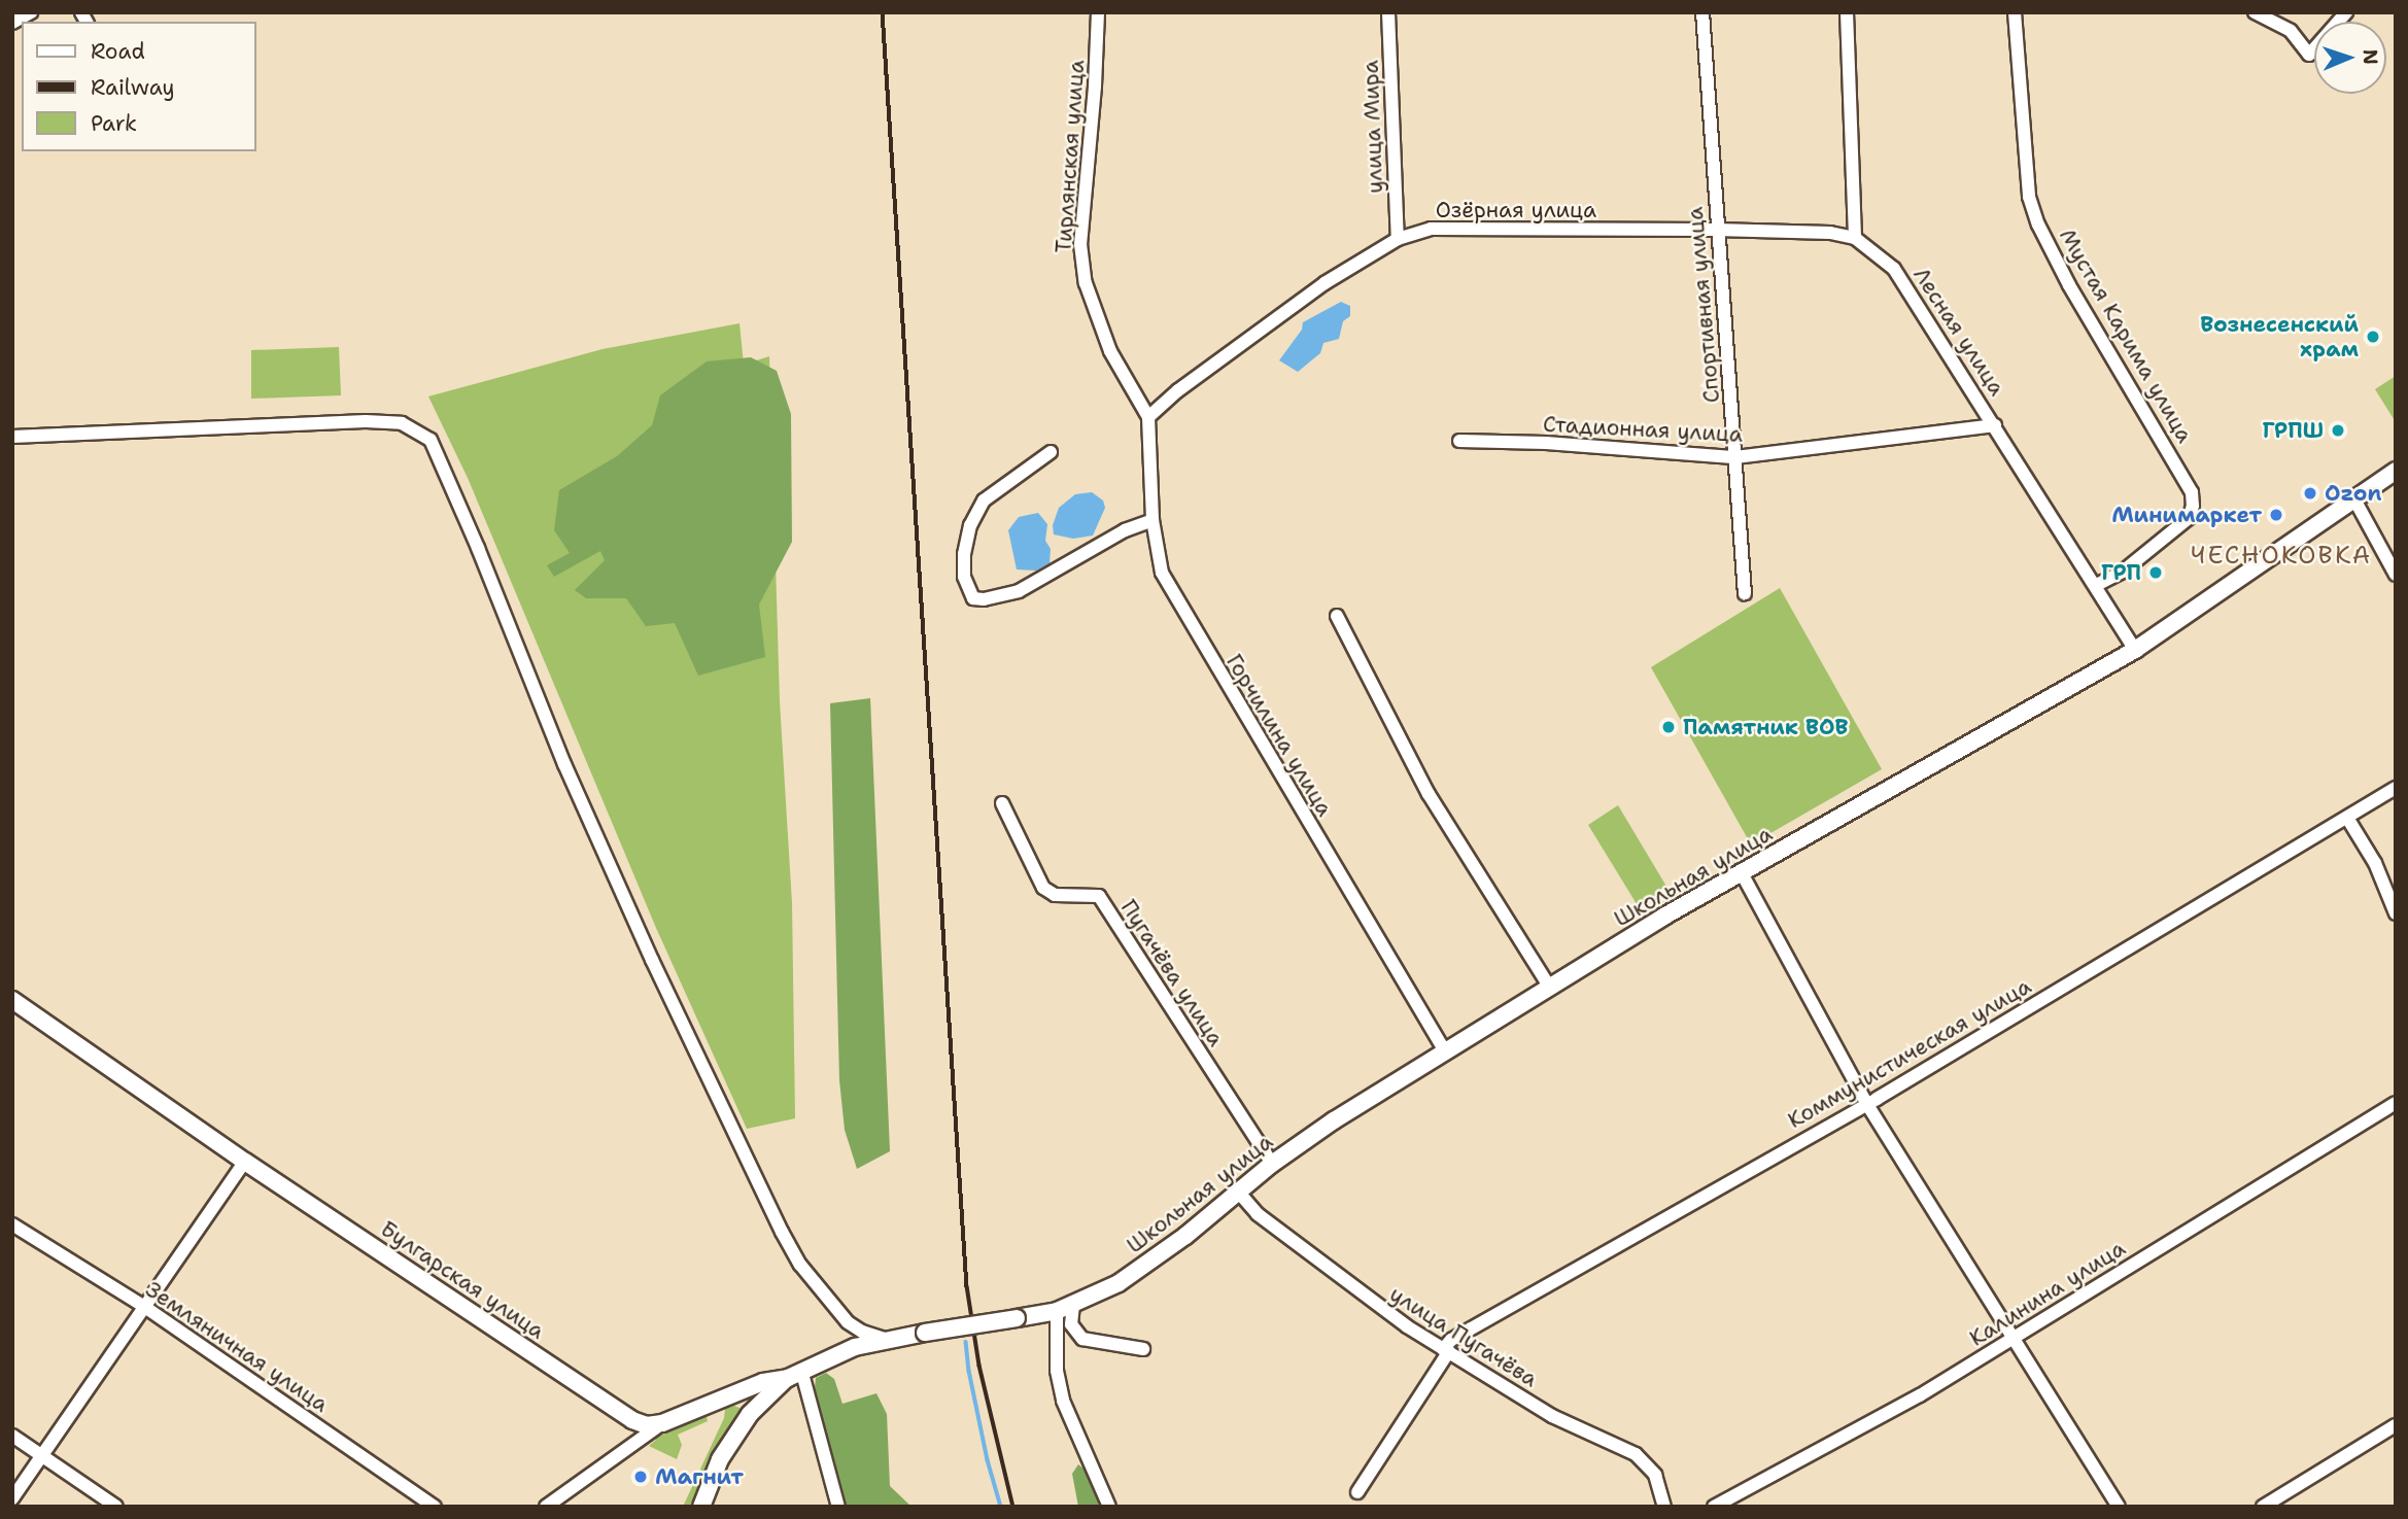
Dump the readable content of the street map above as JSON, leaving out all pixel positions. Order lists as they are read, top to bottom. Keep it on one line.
{"streets":{"street":["улица Мира","Тирлянская улица","Озёрная улица","Спортивная улица","Лесная улица","Мустая Карима улица","Стадионная улица","Горчилина улица","Школьная улица","Пугачёва улица","Коммунистическая улица","Булгарская улица","Калинина улица","улица Пугачёва","Земляничная улица"]},"crossings":[["улица Мира","Озёрная улица"],["Тирлянская улица","Озёрная улица"],["Тирлянская улица","Горчилина улица"],["Озёрная улица","Спортивная улица"],["Озёрная улица","Лесная улица"],["Озёрная улица","Горчилина улица"],["Спортивная улица","Стадионная улица"],["Лесная улица","Мустая Карима улица"],["Лесная улица","Стадионная улица"],["Лесная улица","Школьная улица"],["Горчилина улица","Школьная улица"],["Школьная улица","Пугачёва улица"],["Школьная улица","улица Пугачёва"],["Коммунистическая улица","улица Пугачёва"]],"districts":["ЧЕСНОКОВКА"],"places":["Вознесенский храм","ГРПШ","Ozon","Минимаркет","ГРП","Памятник ВОВ","Магнит"],"legend":["Road","Railway","Park"],"north":"right"}
